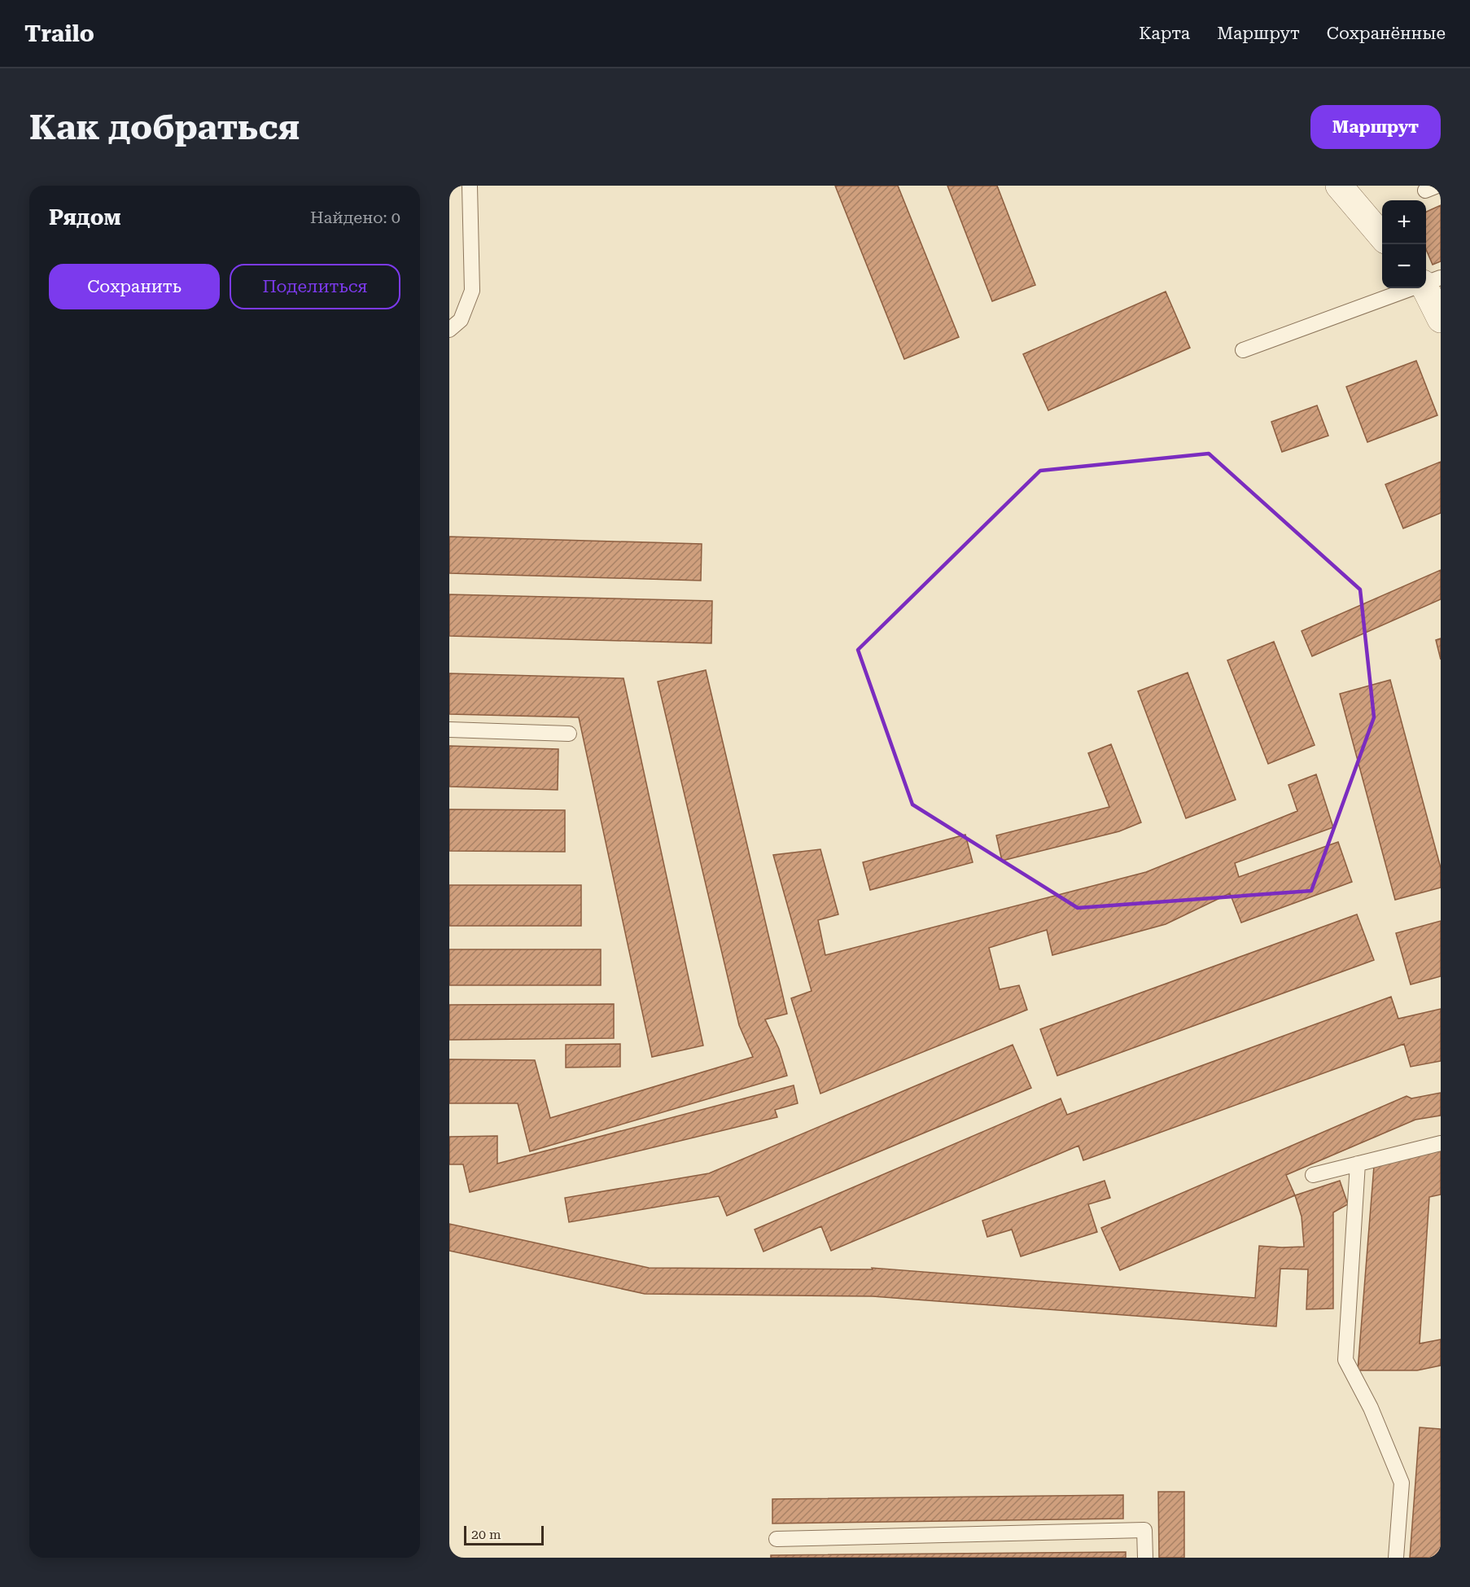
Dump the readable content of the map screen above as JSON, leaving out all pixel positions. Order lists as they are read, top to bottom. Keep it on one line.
{"scale_bar":"20 m","page":{"header":"Trailo","nav":["Карта","Маршрут","Сохранённые"],"buttons":["Маршрут",["Сохранить","Поделиться"]],"title":"Как добраться","heading":["Рядом","Найдено: 0"],"map_buttons":["+","−"],"scale":"20 m"}}
